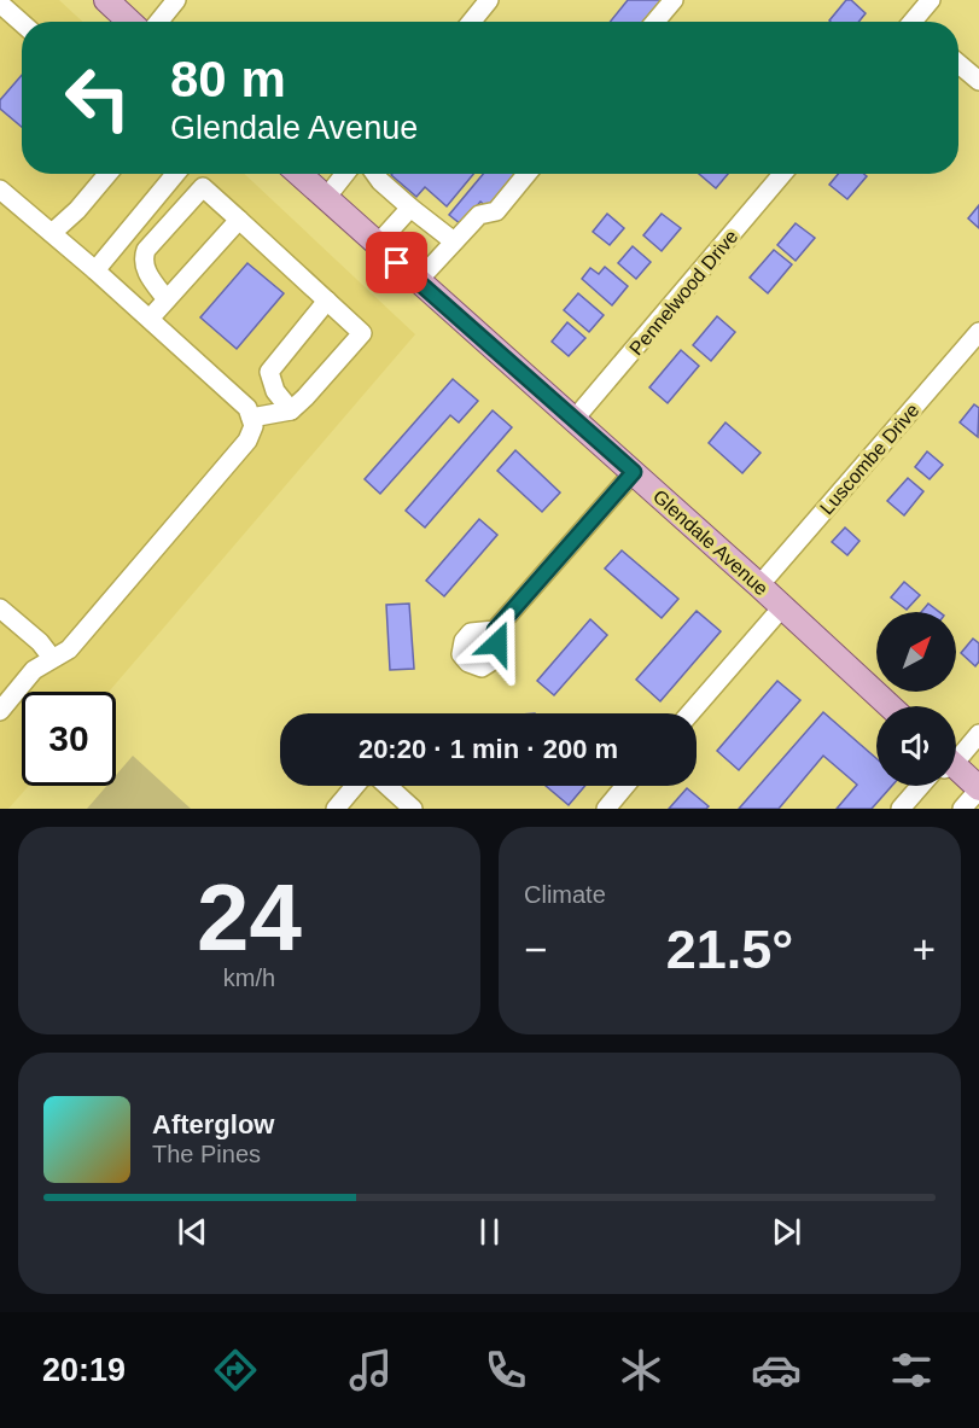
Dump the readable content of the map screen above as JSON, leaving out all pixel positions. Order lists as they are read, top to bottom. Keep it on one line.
{"streets":{"main road":["Glendale Avenue"],"street":["Pennelwood Drive","Luscombe Drive"]},"crossings":[["Pennelwood Drive","Glendale Avenue"],["Luscombe Drive","Glendale Avenue"]],"north":"top right","page":{"turn":["80 m","Glendale Avenue"],"limit":"30","trip":"20:20 · 1 min · 200 m","tile":[["24","km/h"],"Climate"],"heat":["−","21.5°","+"],"song":["Afterglow","The Pines"],"tabs":"20:19"}}
